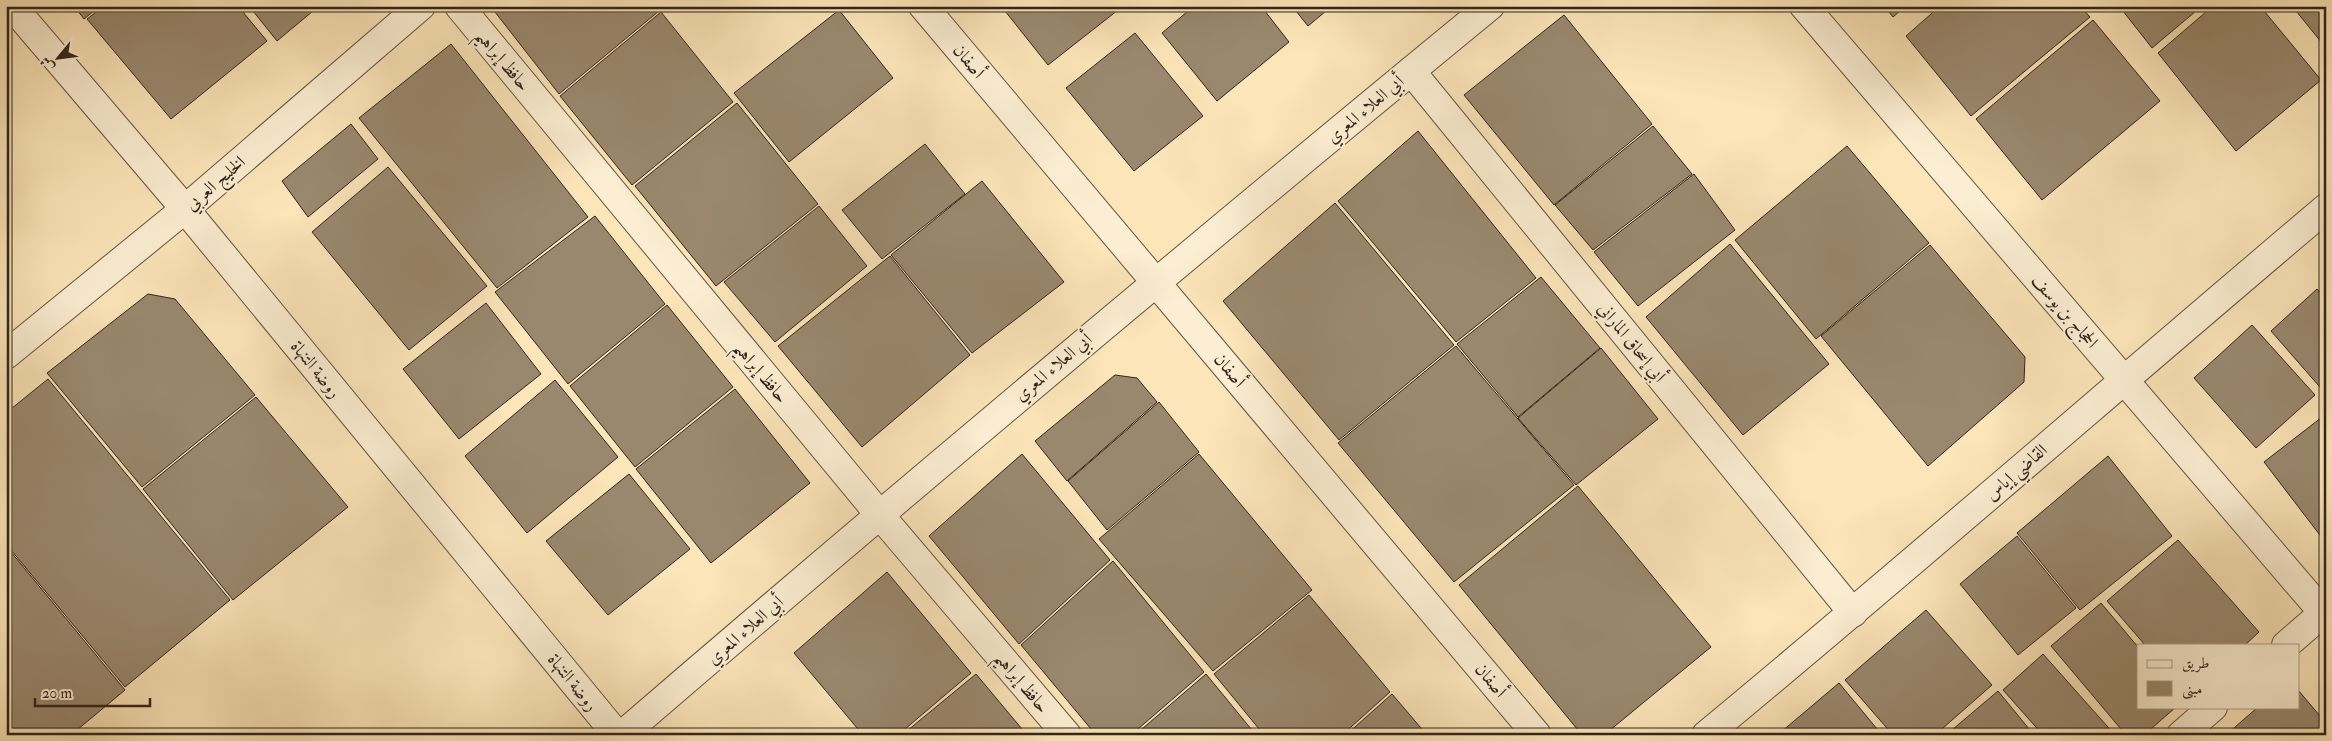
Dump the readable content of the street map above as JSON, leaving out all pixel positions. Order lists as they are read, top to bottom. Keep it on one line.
{"streets":{"street":["حافظ إبراهيم","أصفان","أبي العلاء المعري","الخليج العربي","الحجاج بن يوسف","أبي إسحاق الماراني","روضة التنهاة","القاضي إياس"]},"crossings":[["حافظ إبراهيم","أبي العلاء المعري"],["أصفان","أبي العلاء المعري"],["أبي العلاء المعري","أبي إسحاق الماراني"],["الخليج العربي","روضة التنهاة"],["الحجاج بن يوسف","القاضي إياس"],["أبي إسحاق الماراني","القاضي إياس"]],"legend":["طريق","مبنى"],"scale_bar":"20 m","north":"bottom left"}
